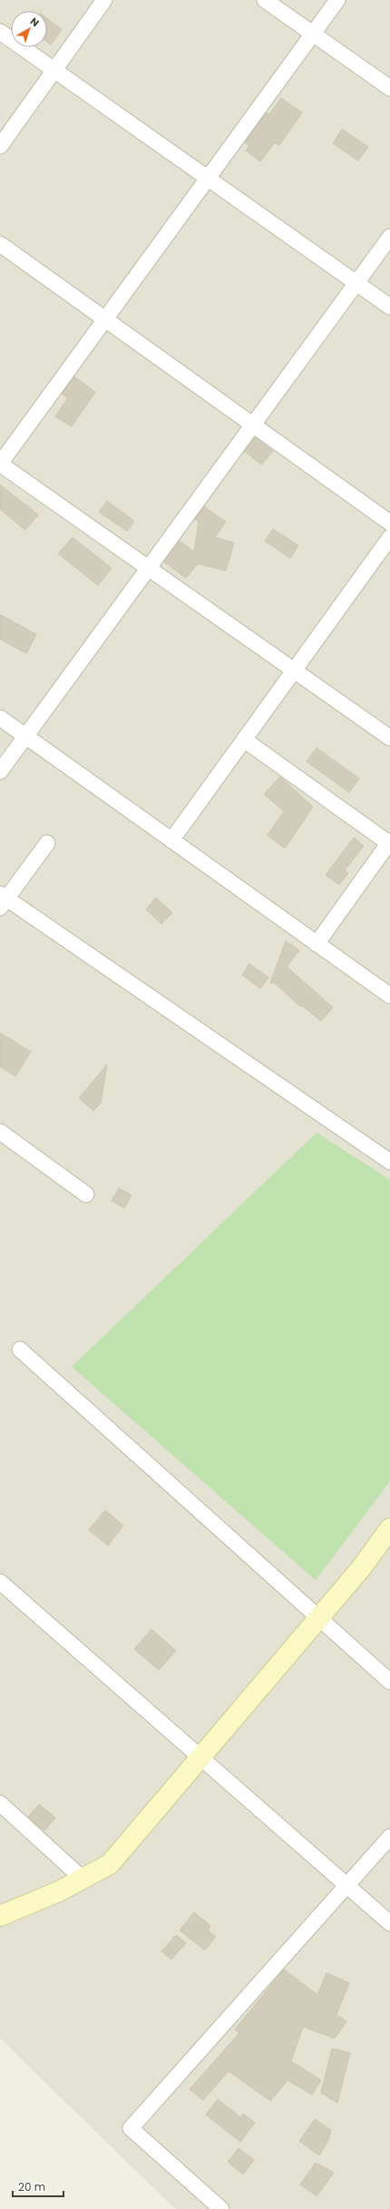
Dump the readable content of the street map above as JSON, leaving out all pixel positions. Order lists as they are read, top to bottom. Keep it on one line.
{"scale_bar":"20 m","north":"top right"}
